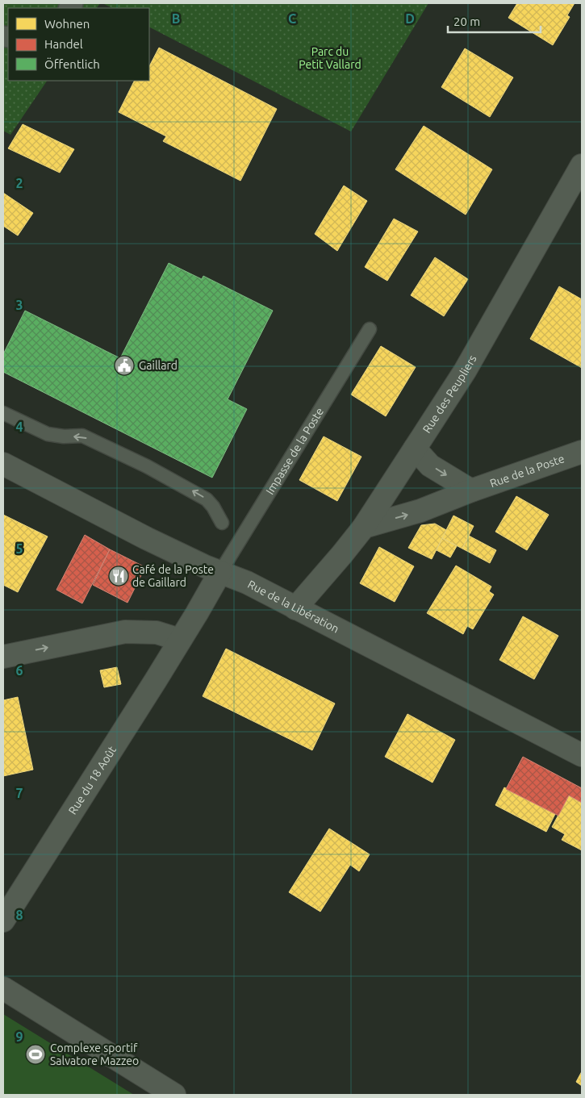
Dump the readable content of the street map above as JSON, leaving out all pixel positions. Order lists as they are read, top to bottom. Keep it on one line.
{"streets":{"street":["Rue des Peupliers","Rue de la Poste","Rue de la Libération","Rue du 18 Août"],"lane":["Impasse de la Poste"]},"crossings":[["Rue des Peupliers","Rue de la Poste"],["Rue des Peupliers","Rue de la Libération"],["Impasse de la Poste","Rue de la Libération"],["Impasse de la Poste","Rue du 18 Août"],["Rue de la Libération","Rue du 18 Août"]],"one_way":["Rue de la Poste"],"parks":["Parc du Petit Vallard"],"places":{"public building":["Gaillard"],"restaurant":["Café de la Poste de Gaillard"],"sports":["Complexe sportif Salvatore Mazzeo"]},"legend":["Wohnen","Handel","Öffentlich"],"scale_bar":"20 m","grid":{"columns":["B","C","D"],"rows":["2","3","4","5","6","7","8","9"]}}
